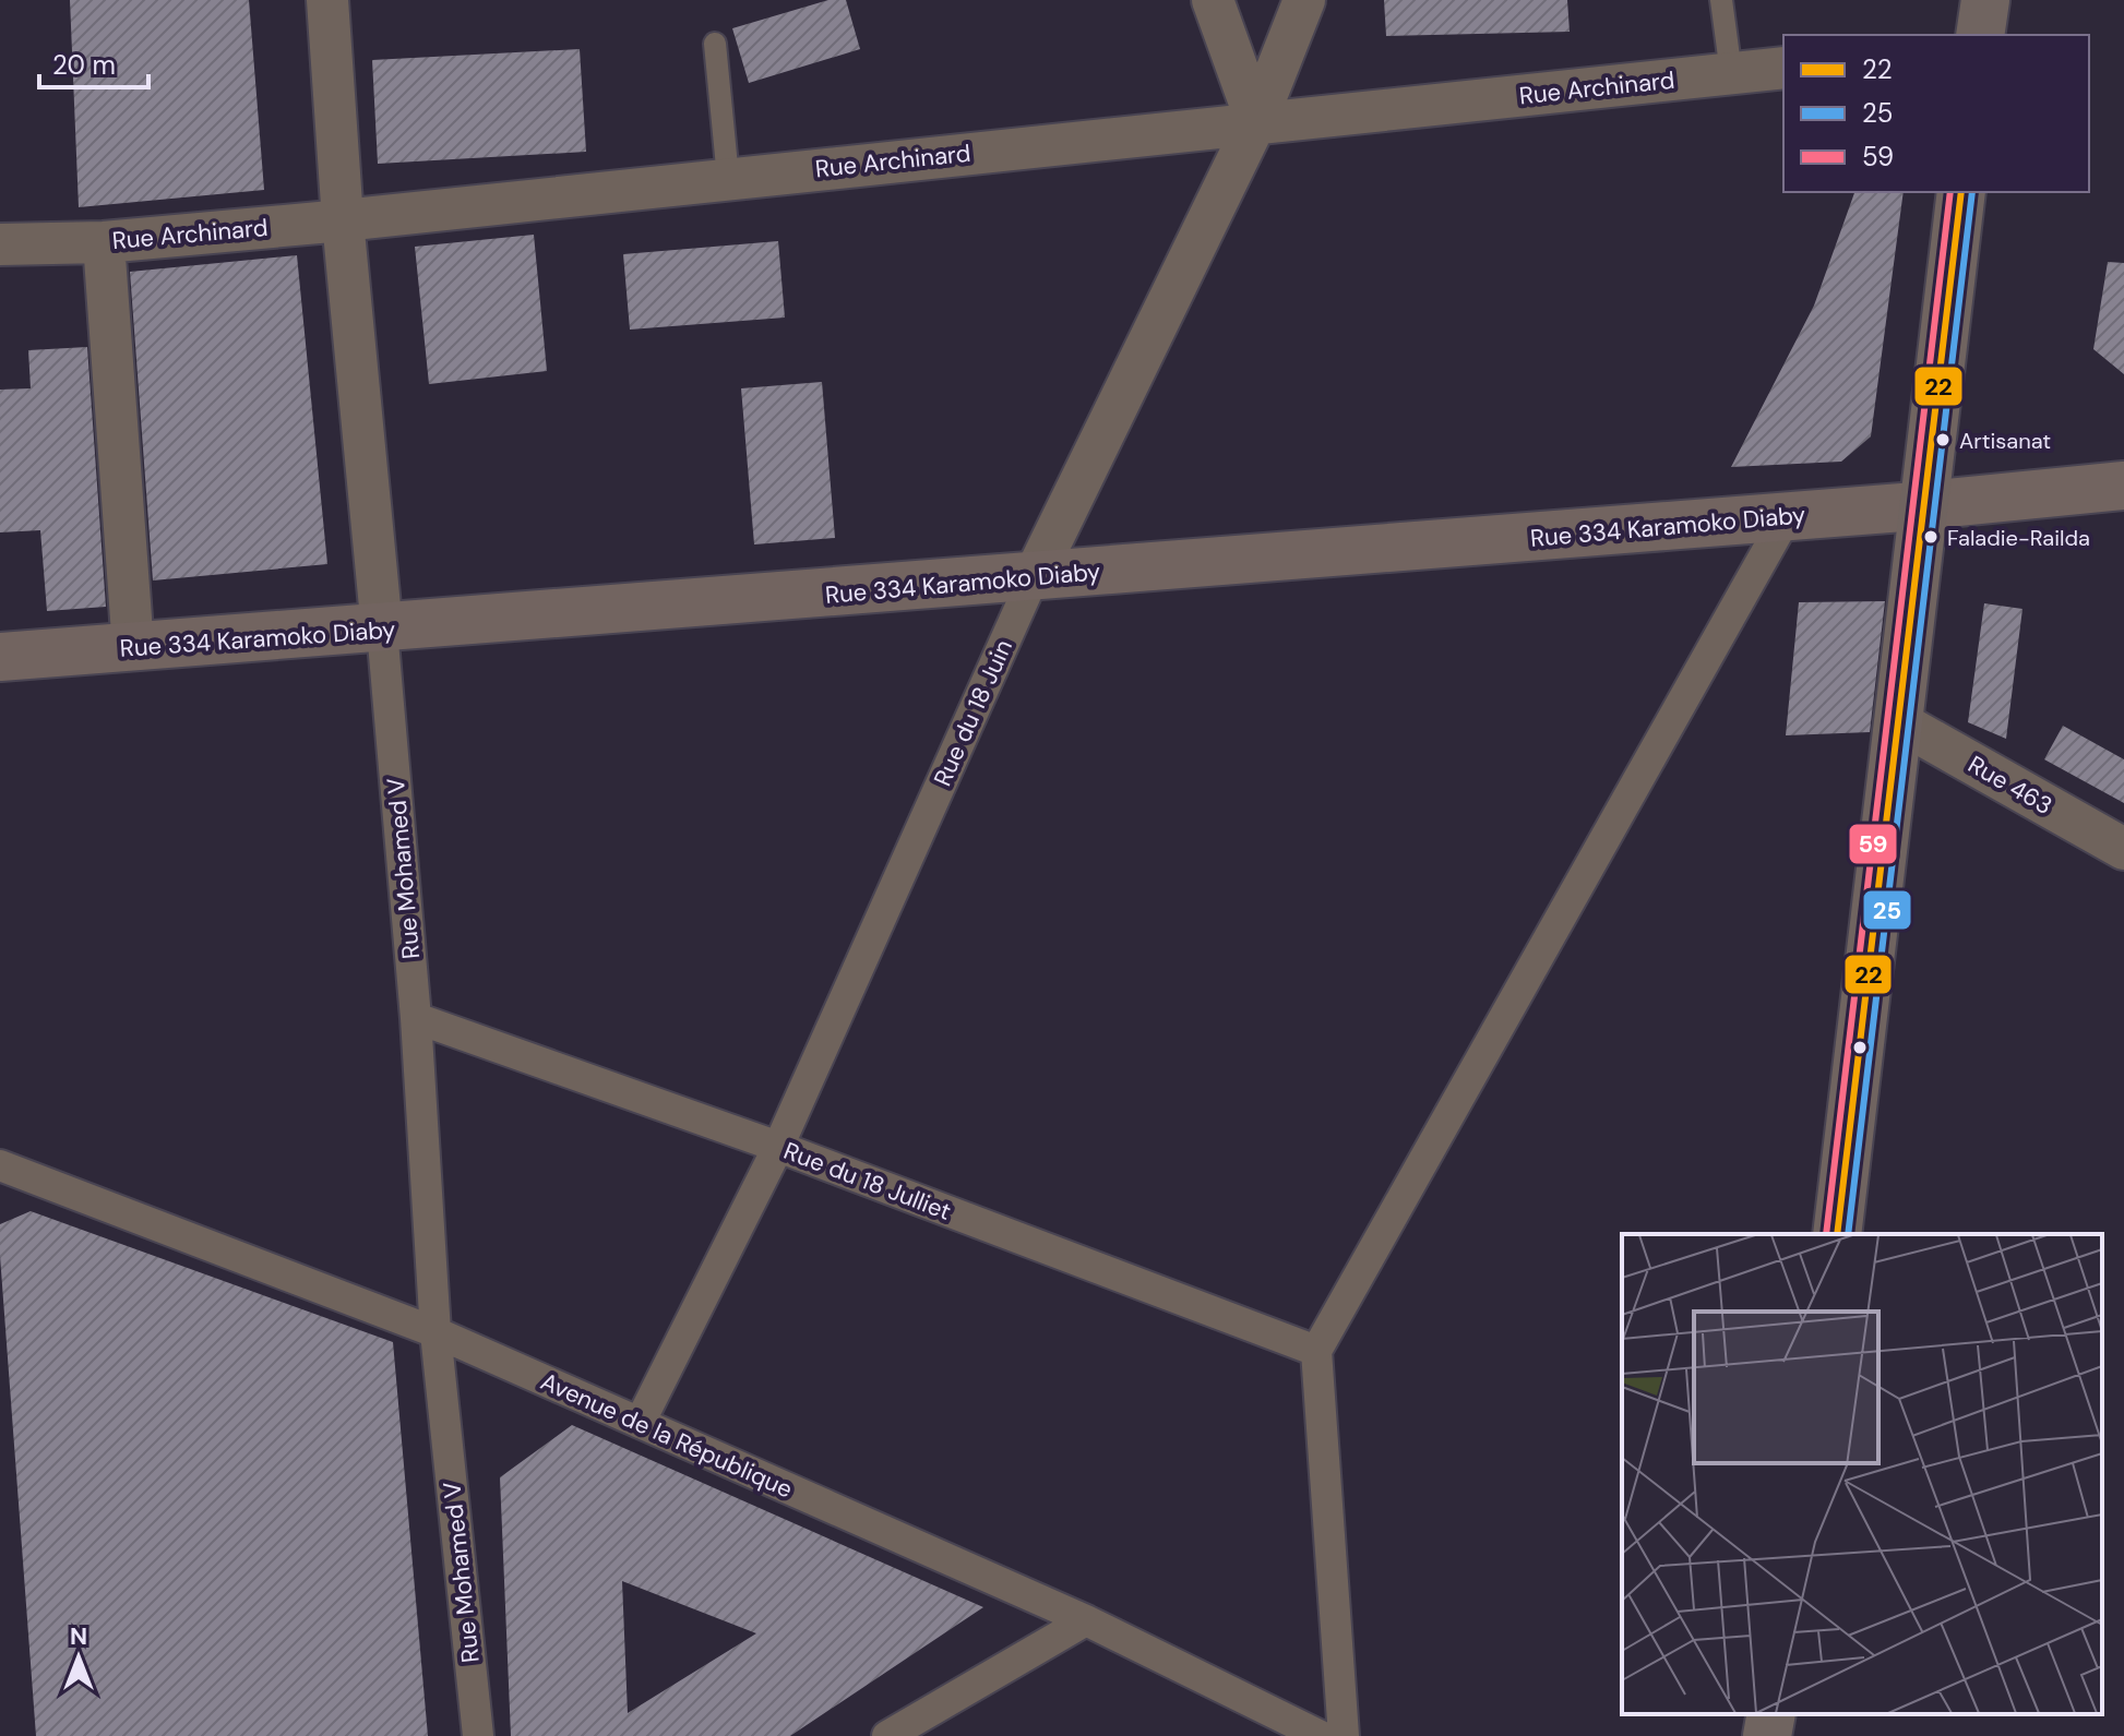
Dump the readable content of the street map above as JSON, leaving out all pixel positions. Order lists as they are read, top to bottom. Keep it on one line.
{"streets":{"main road":["Rue 334 Karamoko Diaby"],"street":["Rue Archinard","Rue du 18 Juin","Rue 463","Rue Mohamed V","Rue du 18 Julliet","Avenue de la République"]},"crossings":[["Rue Archinard","Rue du 18 Juin"],["Rue Archinard","Rue Mohamed V"],["Rue 334 Karamoko Diaby","Rue du 18 Juin"],["Rue 334 Karamoko Diaby","Rue Mohamed V"],["Rue du 18 Juin","Rue du 18 Julliet"],["Rue du 18 Juin","Avenue de la République"],["Rue Mohamed V","Rue du 18 Julliet"],["Rue Mohamed V","Avenue de la République"]],"places":["Artisanat","Faladie-Railda"],"lines":["transit line 22","transit line 25","transit line 59"],"legend":["22","25","59"],"scale_bar":"20 m","north":"top"}
